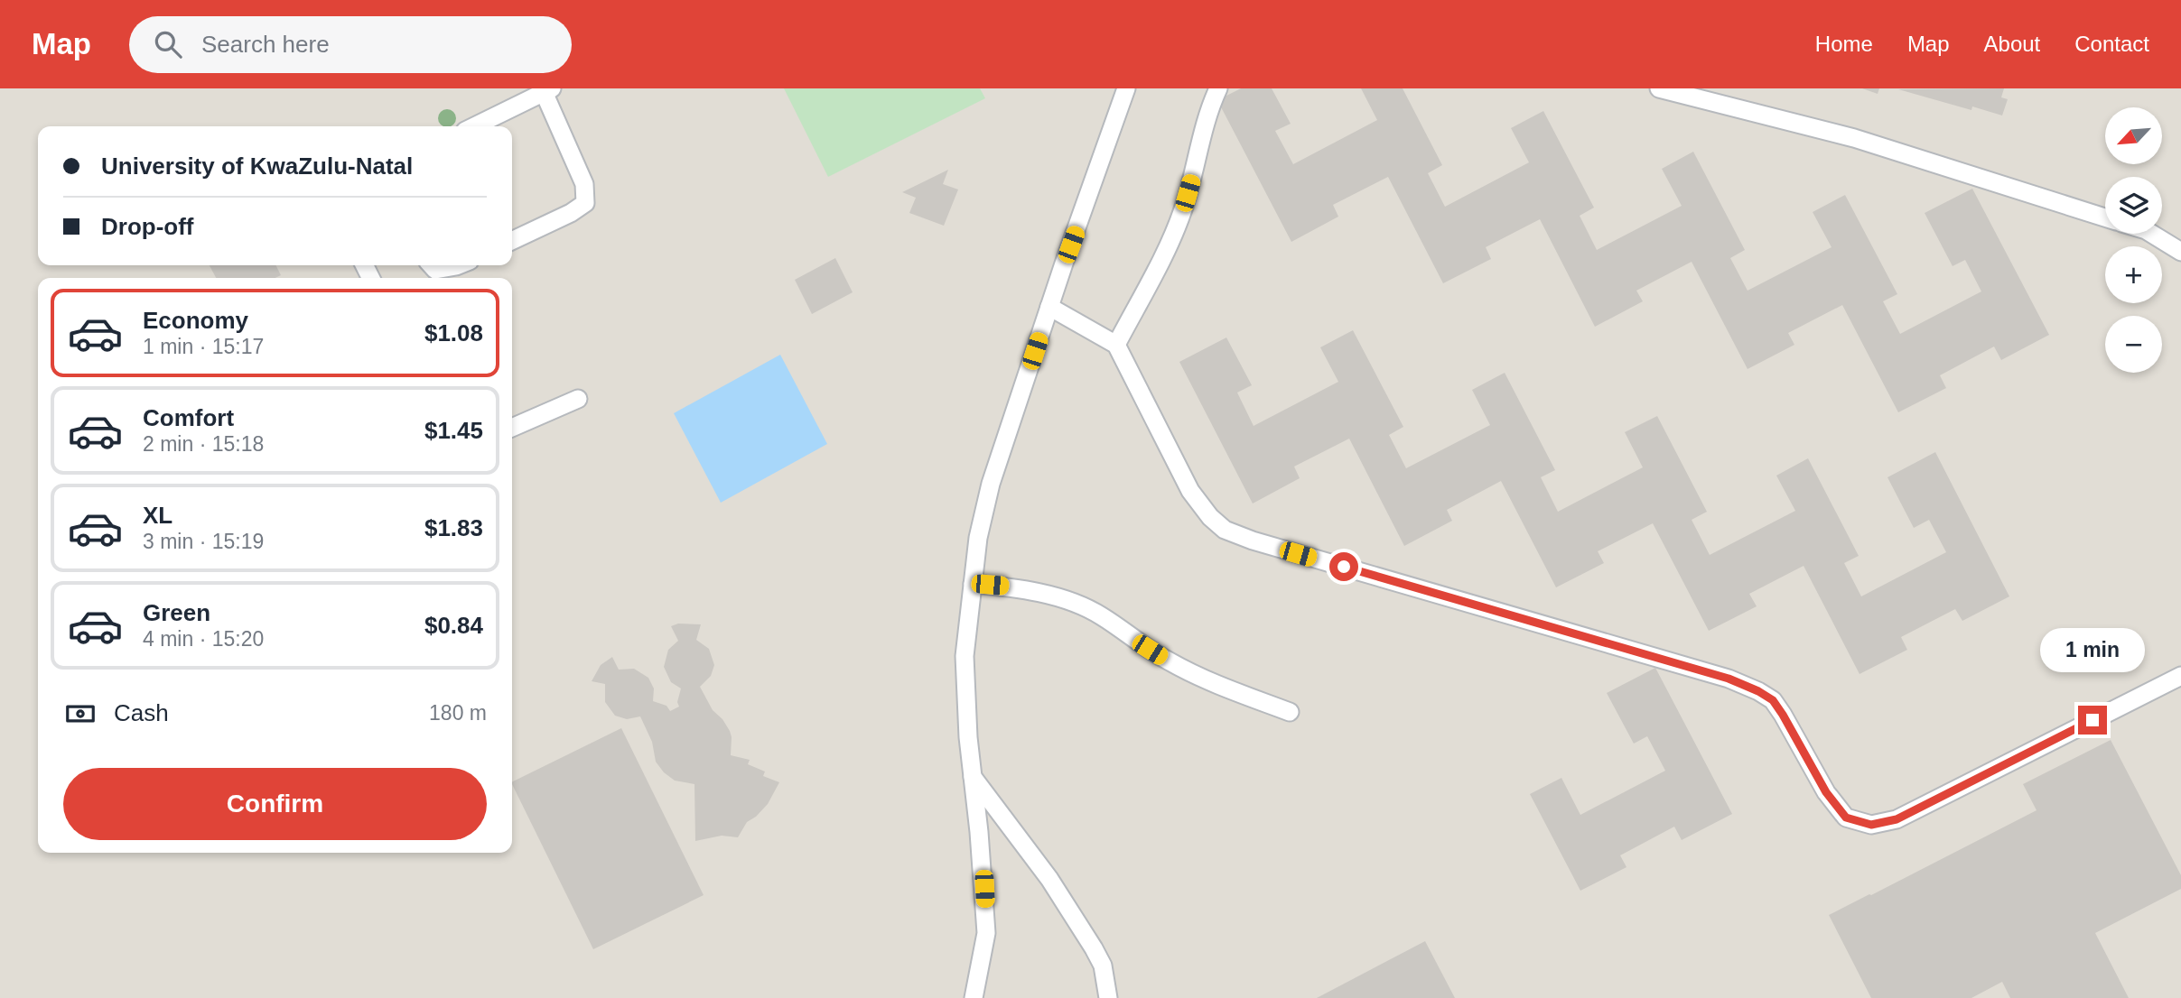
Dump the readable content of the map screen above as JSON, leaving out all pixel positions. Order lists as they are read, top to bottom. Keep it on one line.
{"north":"bottom left","page":{"header":"Map","search":"Search here","nav":["Home","Map","About","Contact"],"map_buttons":["+","−"],"banner":["University of KwaZulu-Natal","Drop-off"],"list":[{"name":"Economy","note":"1 min · 15:17","value":"$1.08"},{"name":"Comfort","note":"2 min · 15:18","value":"$1.45"},{"name":"XL","note":"3 min · 15:19","value":"$1.83"},{"name":"Green","note":"4 min · 15:20","value":"$0.84"}],"bubble":"1 min","pay":["Cash","180 m"],"buttons":"Confirm"}}
